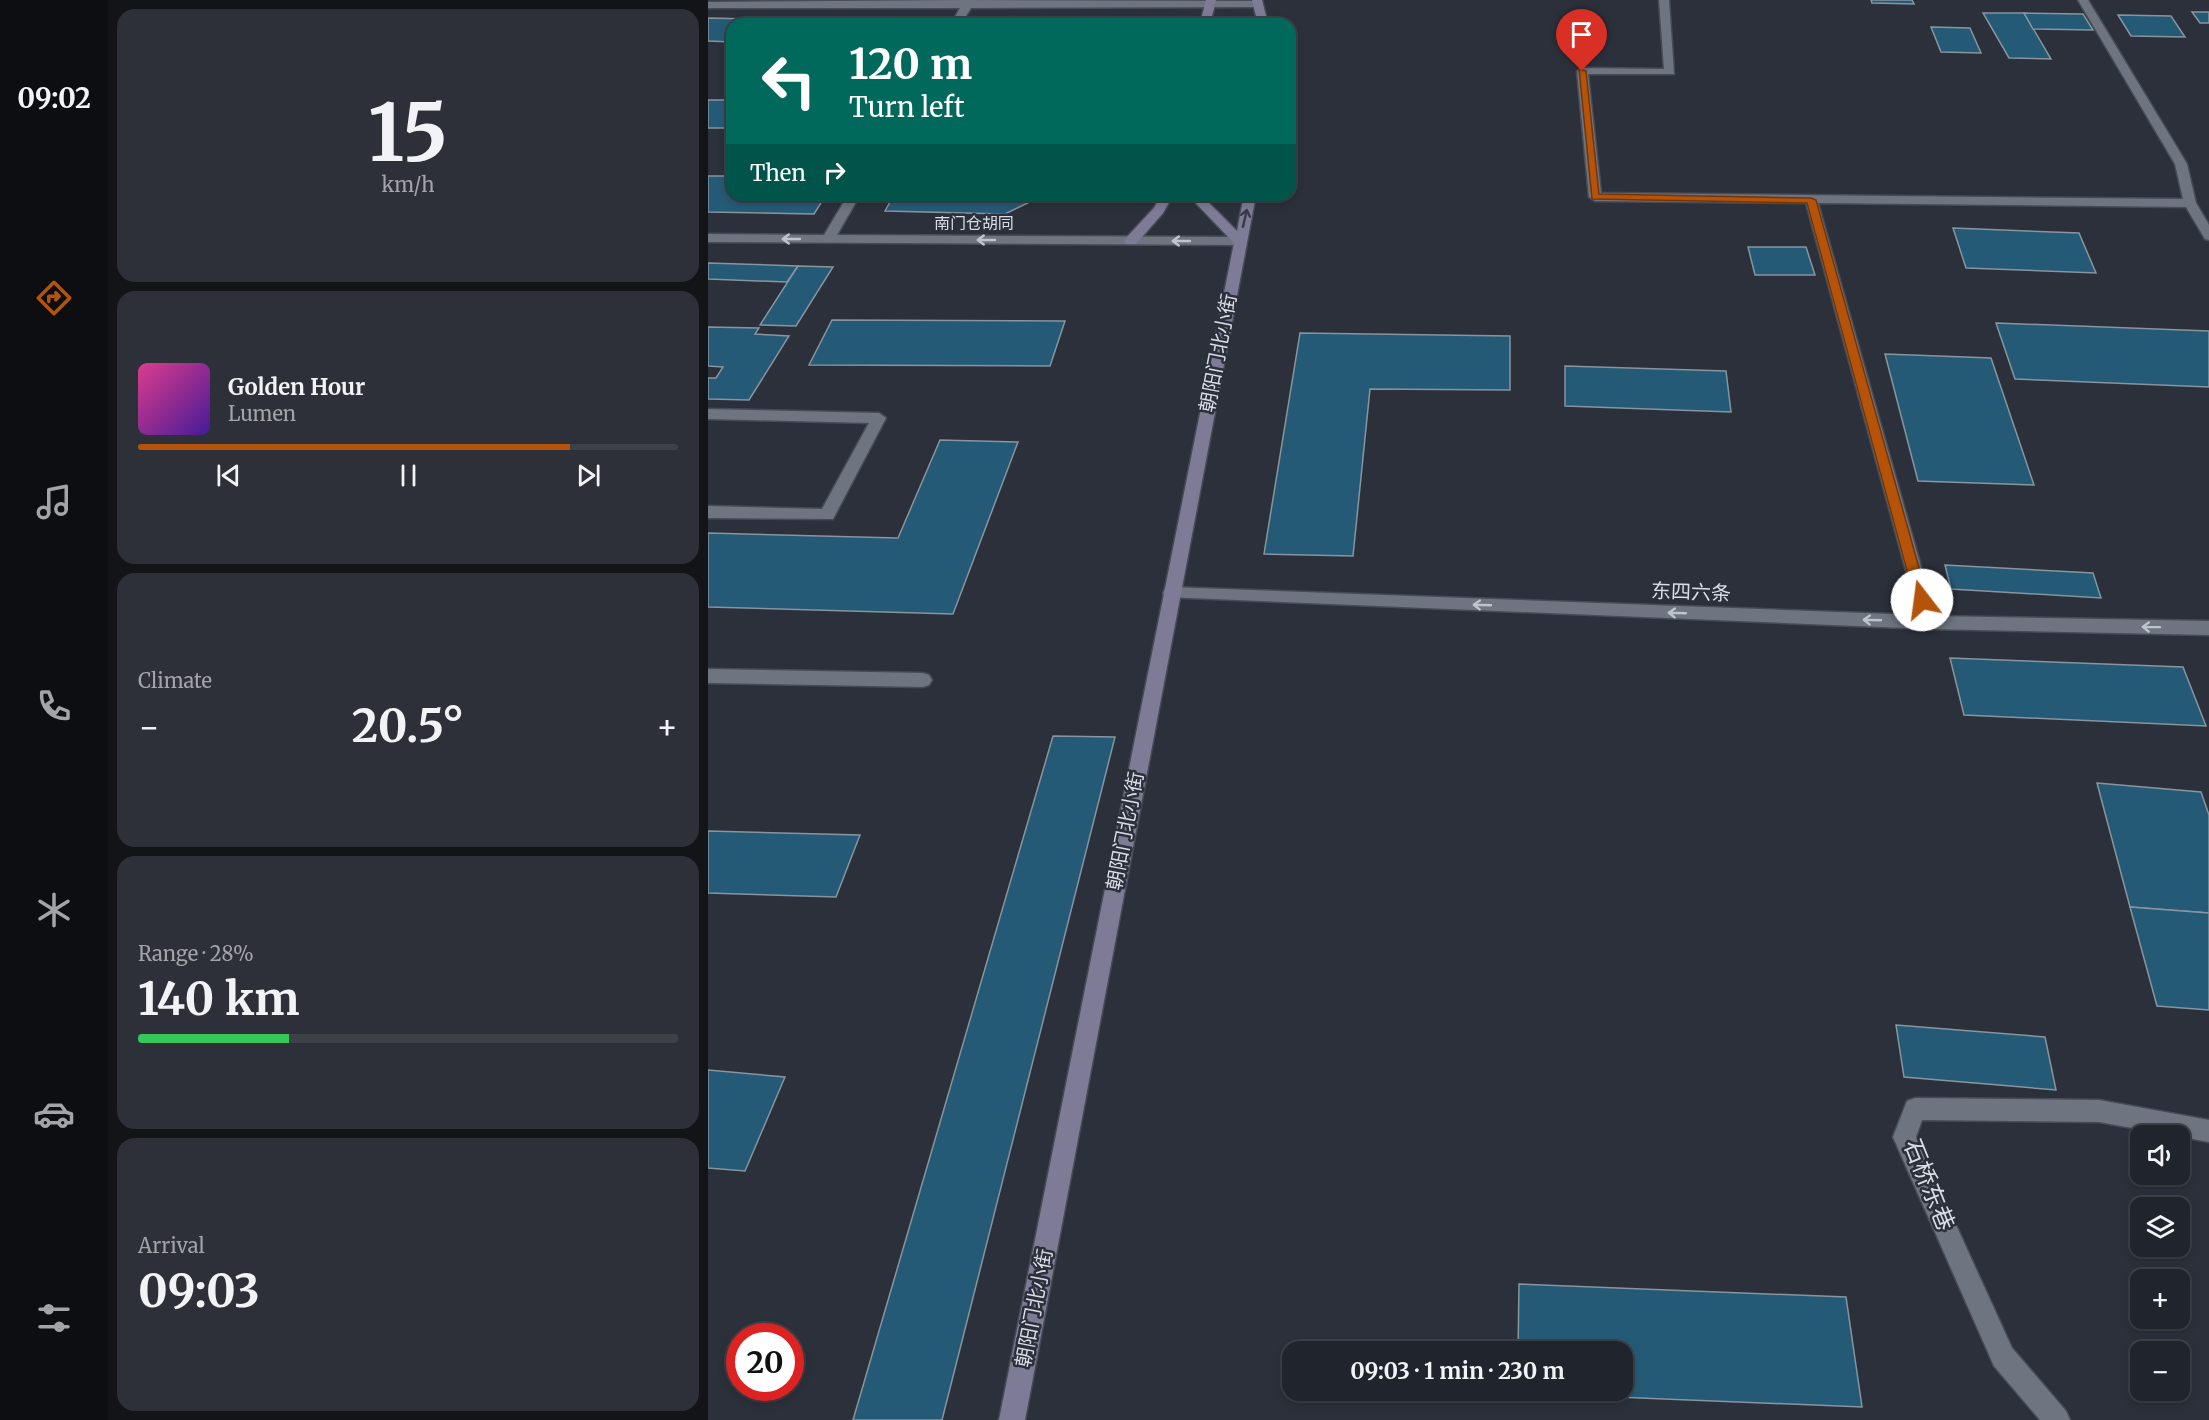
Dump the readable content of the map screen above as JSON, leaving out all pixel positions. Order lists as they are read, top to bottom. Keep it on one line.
{"streets":{"main road":["朝阳门北小街"],"street":["南门仓胡同","东四六条","石桥东巷"]},"crossings":[["南门仓胡同","朝阳门北小街"],["朝阳门北小街","东四六条"]],"one_way":["南门仓胡同","东四六条"],"page":{"tabs":"09:02","tile":[["15","km/h"],"Climate",["Range · 28%","140 km"],["Arrival","09:03"]],"turn":["120 m","Turn left"],"then":"Then","song":["Golden Hour","Lumen"],"heat":["−","20.5°","+"],"map_buttons":["+","−"],"limit":"20","trip":"09:03 · 1 min · 230 m"}}
